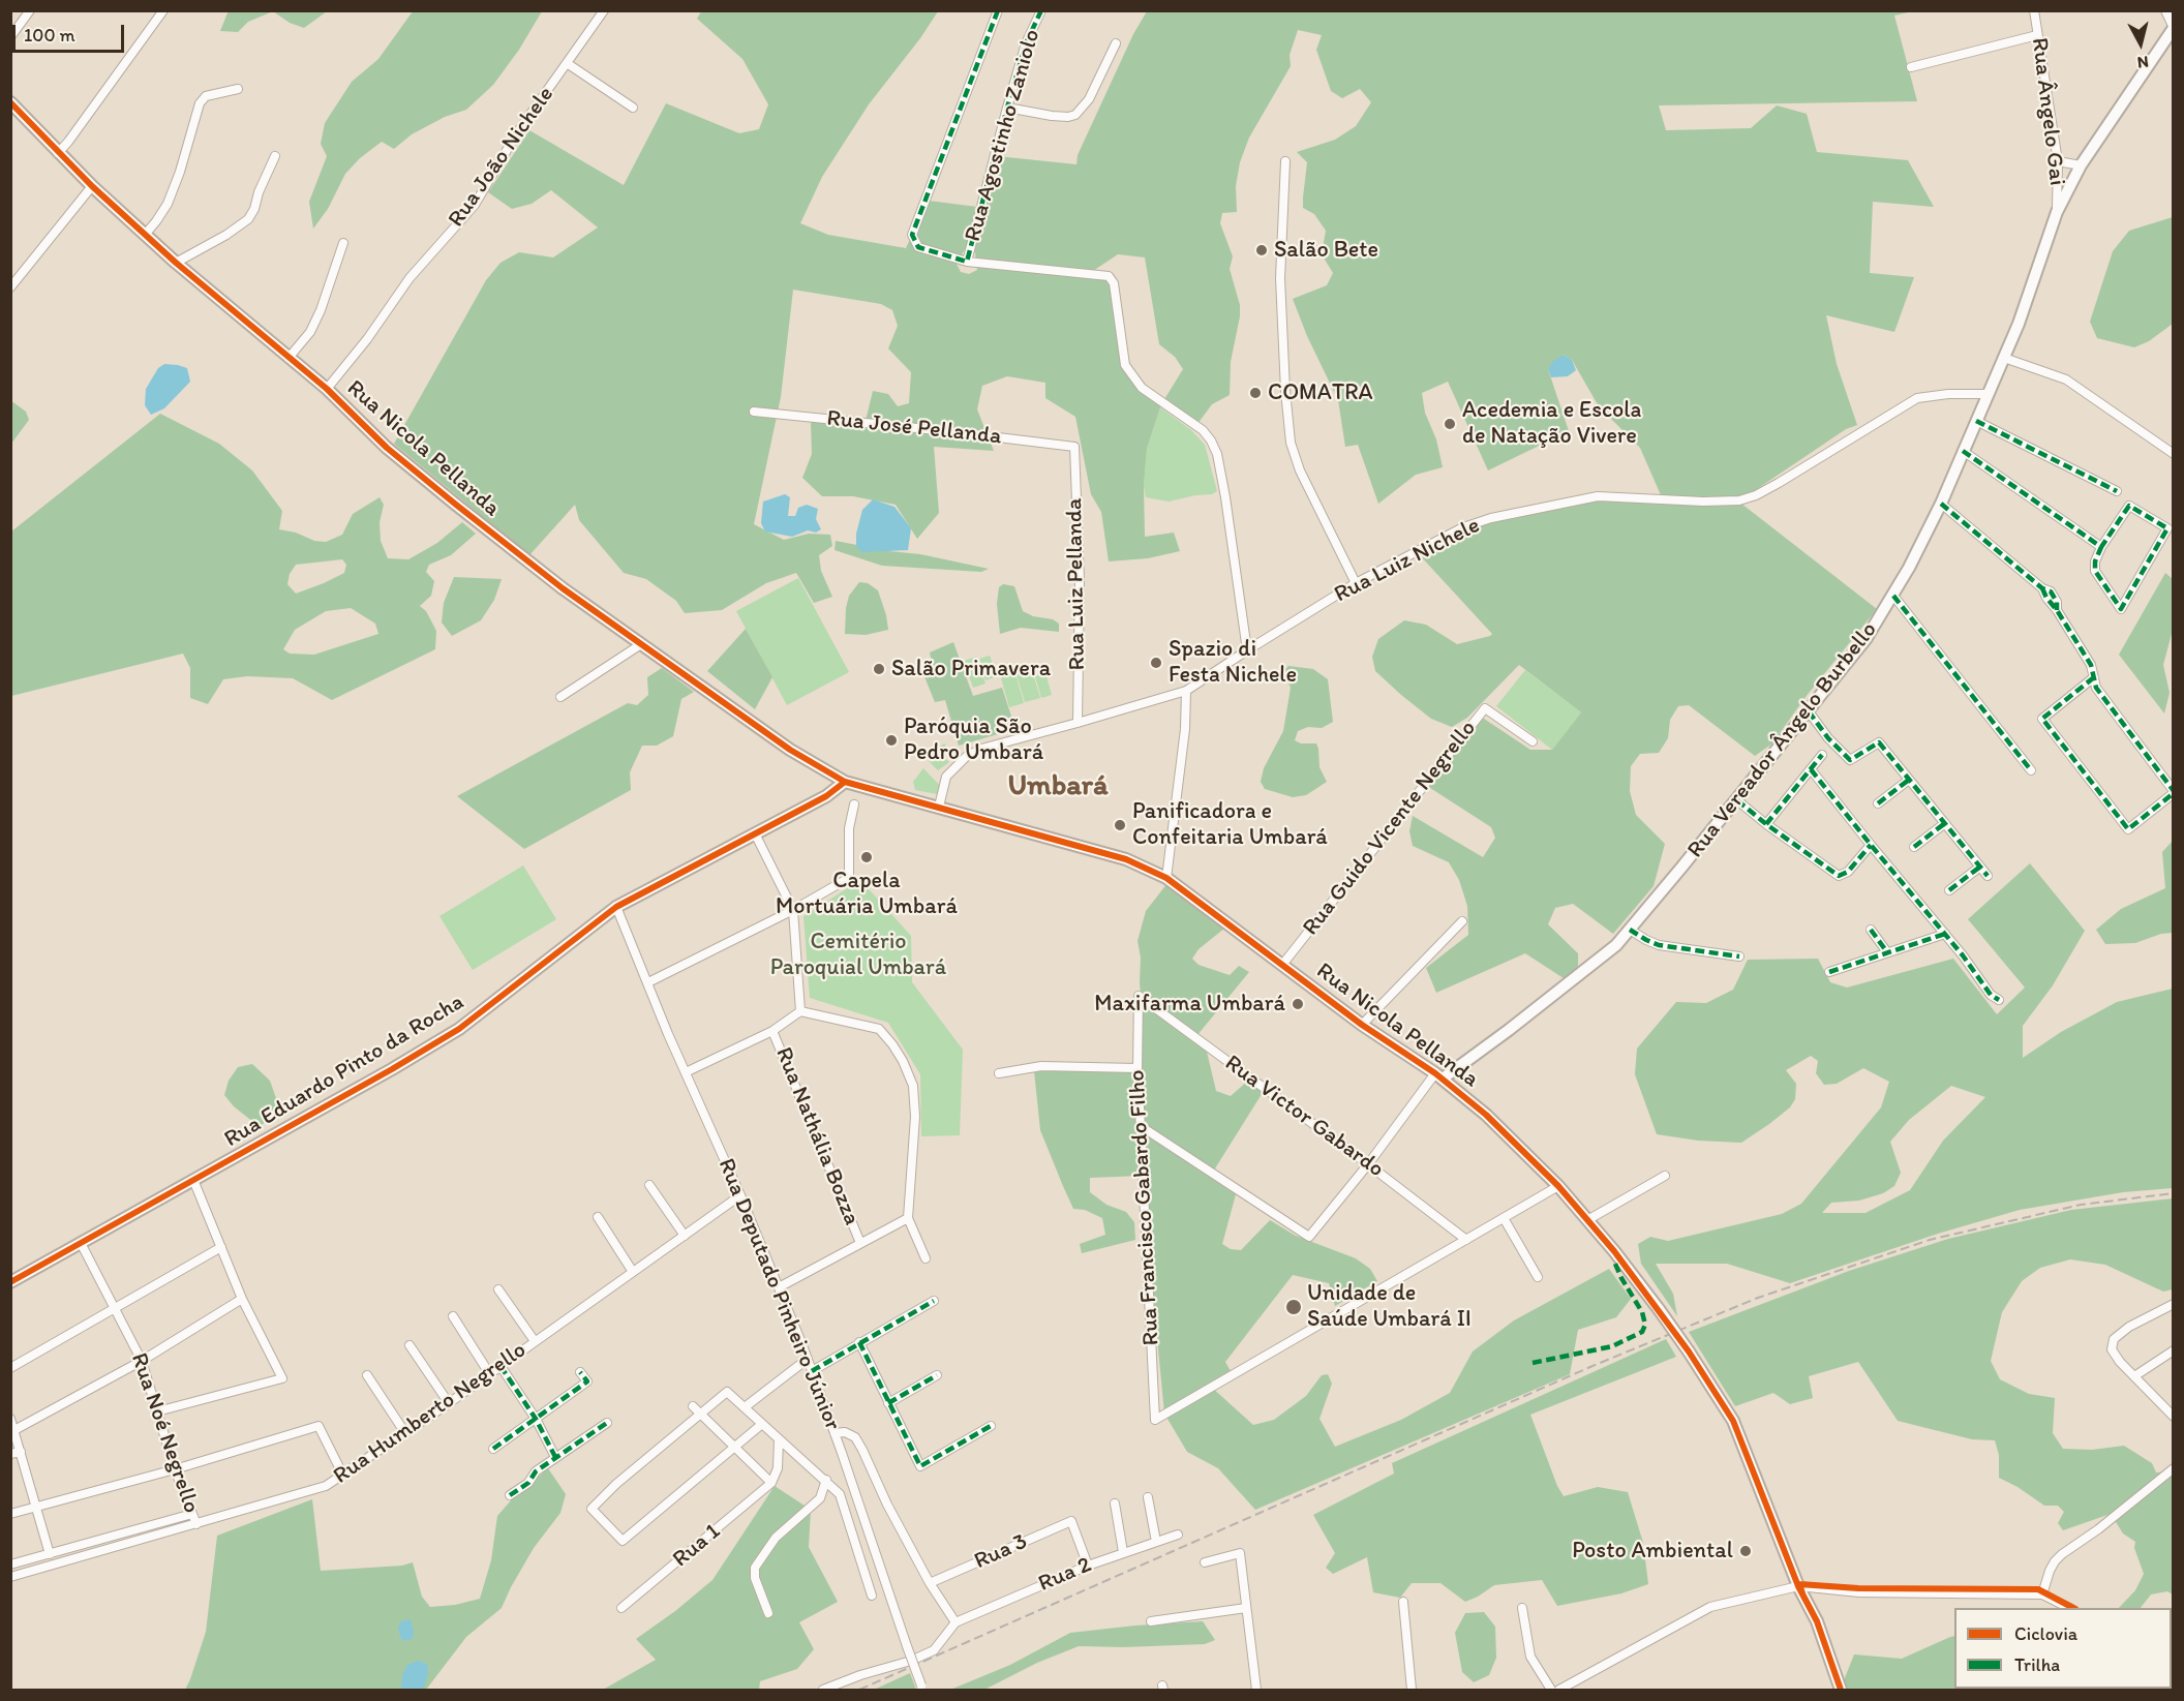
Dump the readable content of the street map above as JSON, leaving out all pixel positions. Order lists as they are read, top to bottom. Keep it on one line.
{"streets":{"main road":["Rua Nicola Pellanda","Rua Vereador Ângelo Burbello","Rua Eduardo Pinto da Rocha"],"street":["Rua Ângelo Gai","Rua Agostinho Zaniolo","Rua João Nichele","Rua José Pellanda","Rua Luiz Nichele","Rua Luiz Pellanda","Rua Guido Vicente Negrello","Rua Victor Gabardo","Rua Nathália Bozza","Rua Francisco Gabardo Filho","Rua Deputado Pinheiro Júnior","Rua Humberto Negrello","Rua Noé Negrello","Rua 1","Rua 3","Rua 2"]},"crossings":[["Rua Ângelo Gai","Rua Vereador Ângelo Burbello"],["Rua João Nichele","Rua Nicola Pellanda"],["Rua José Pellanda","Rua Luiz Pellanda"],["Rua Nicola Pellanda","Rua Luiz Nichele"],["Rua Nicola Pellanda","Rua Vereador Ângelo Burbello"],["Rua Nicola Pellanda","Rua Guido Vicente Negrello"],["Rua Nicola Pellanda","Rua Eduardo Pinto da Rocha"],["Rua Luiz Nichele","Rua Luiz Pellanda"],["Rua Luiz Nichele","Rua Vereador Ângelo Burbello"],["Rua Eduardo Pinto da Rocha","Rua Deputado Pinheiro Júnior"],["Rua Eduardo Pinto da Rocha","Rua Noé Negrello"],["Rua Victor Gabardo","Rua Francisco Gabardo Filho"],["Rua Deputado Pinheiro Júnior","Rua Humberto Negrello"],["Rua Humberto Negrello","Rua Noé Negrello"],["Rua 3","Rua 2"]],"districts":["Umbará"],"parks":["Cemitério Paroquial Umbará"],"places":["Salão Bete","COMATRA","Acedemia e Escola de Natação Vivere","Spazio di Festa Nichele","Salão Primavera","Paróquia São Pedro Umbará","Panificadora e Confeitaria Umbará","Capela Mortuária Umbará","Maxifarma Umbará","Unidade de Saúde Umbará II","Posto Ambiental"],"legend":["Ciclovia","Trilha"],"scale_bar":"100 m","north":"bottom"}
